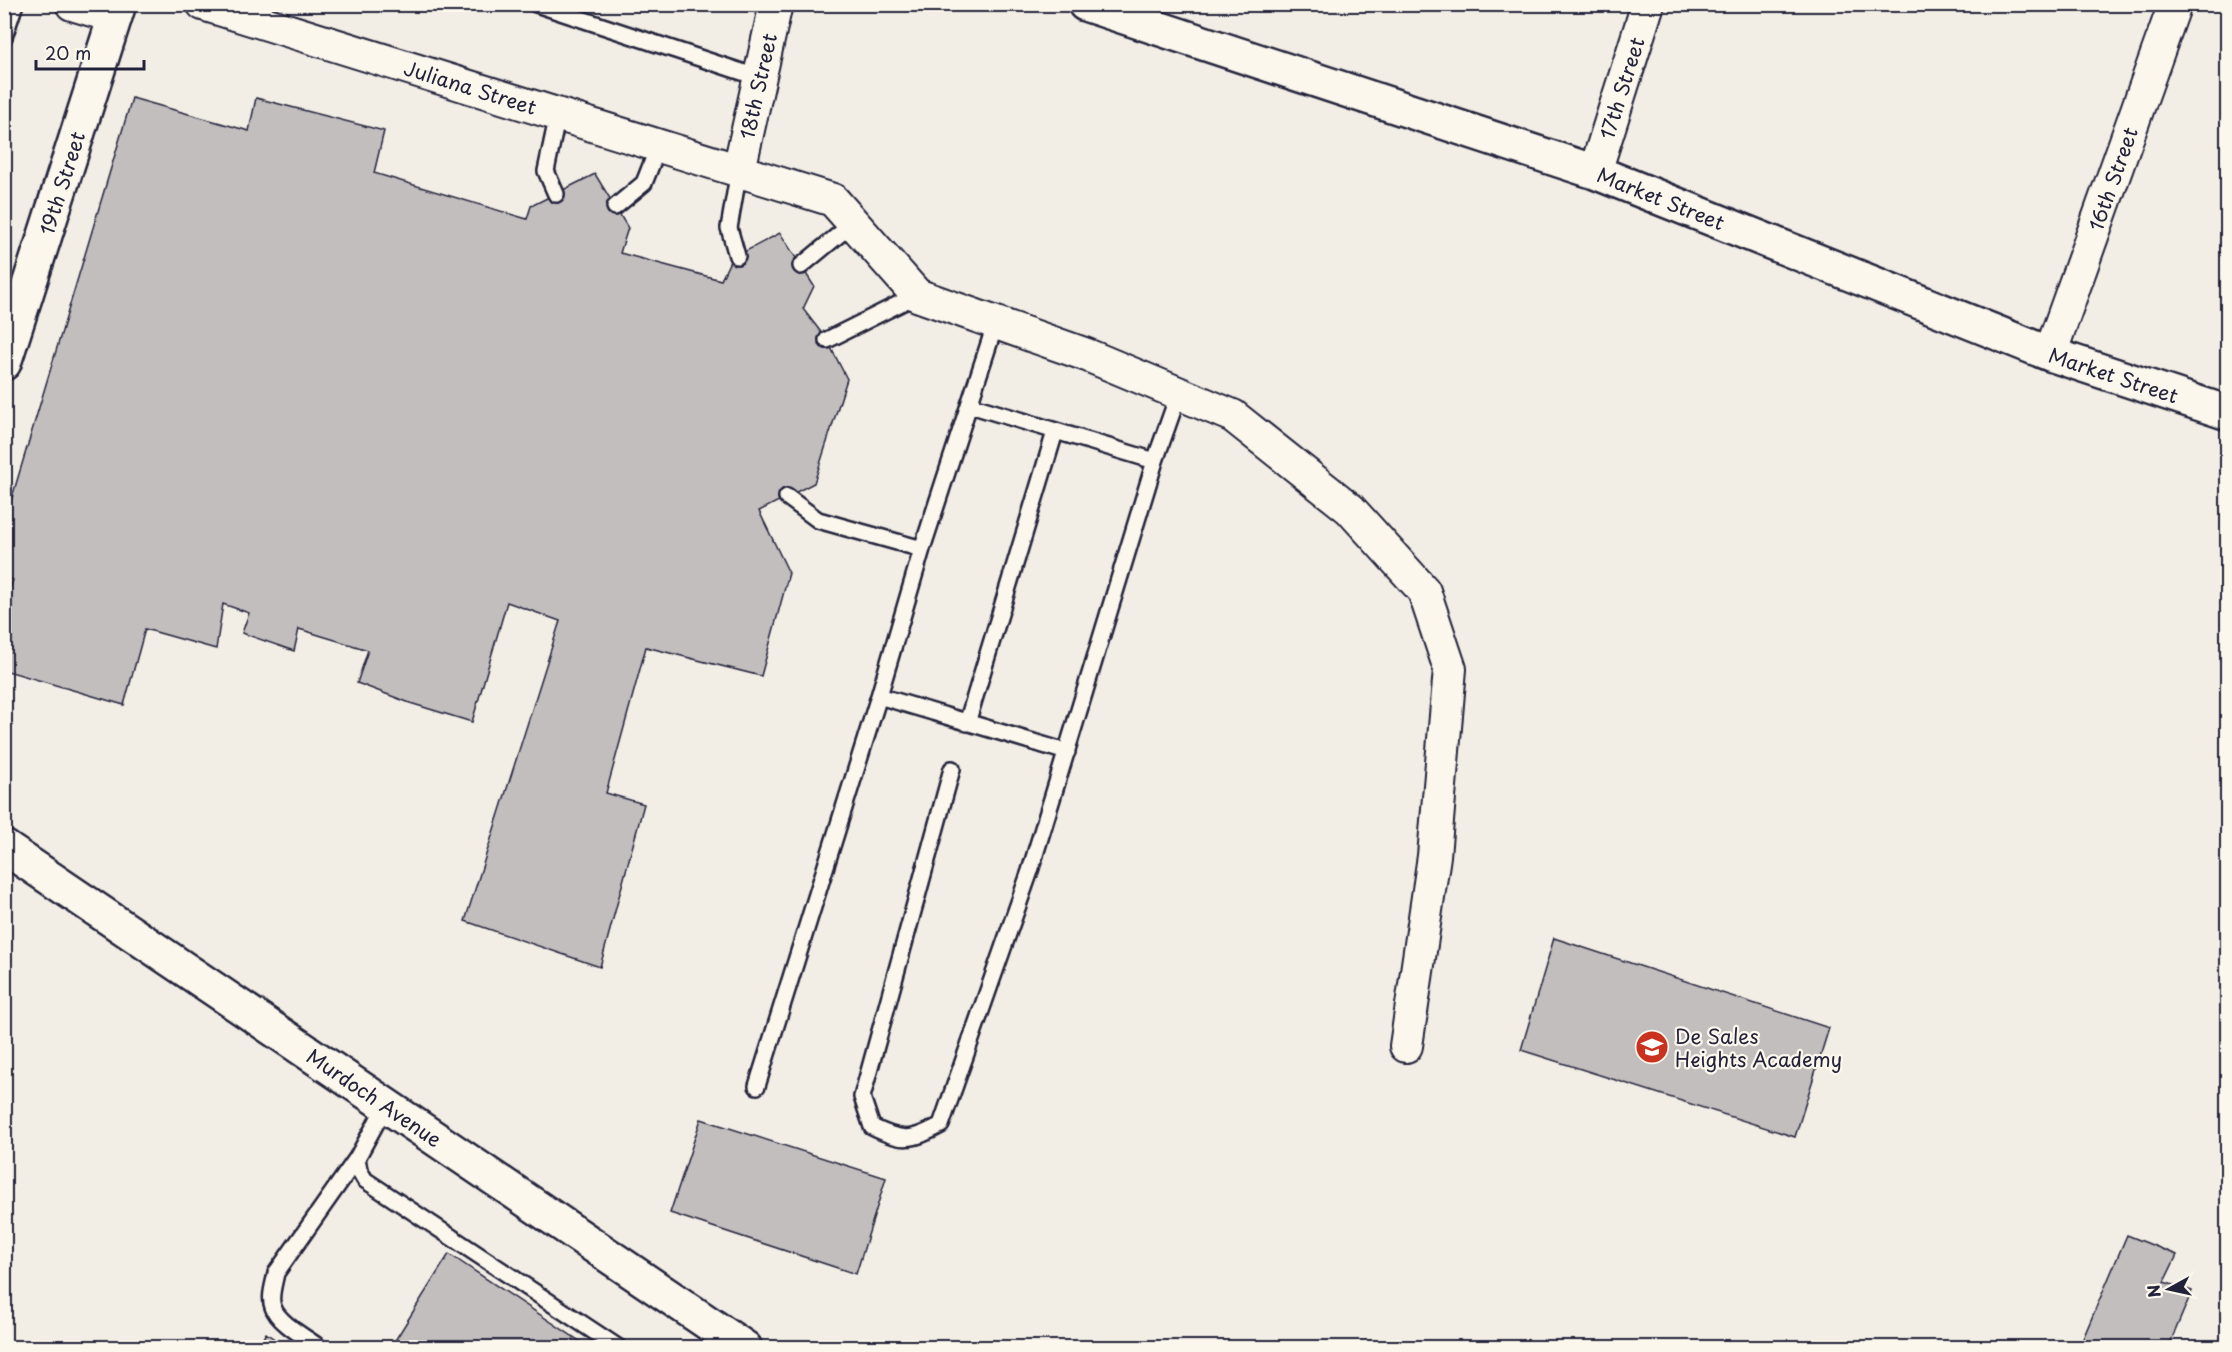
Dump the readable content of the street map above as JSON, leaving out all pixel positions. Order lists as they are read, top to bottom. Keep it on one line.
{"streets":{"street":["Juliana Street","18th Street","17th Street","16th Street","19th Street","Market Street","Murdoch Avenue"]},"crossings":[["Juliana Street","18th Street"],["17th Street","Market Street"],["16th Street","Market Street"]],"places":{"school or university":["De Sales Heights Academy"]},"scale_bar":"20 m","north":"left"}
